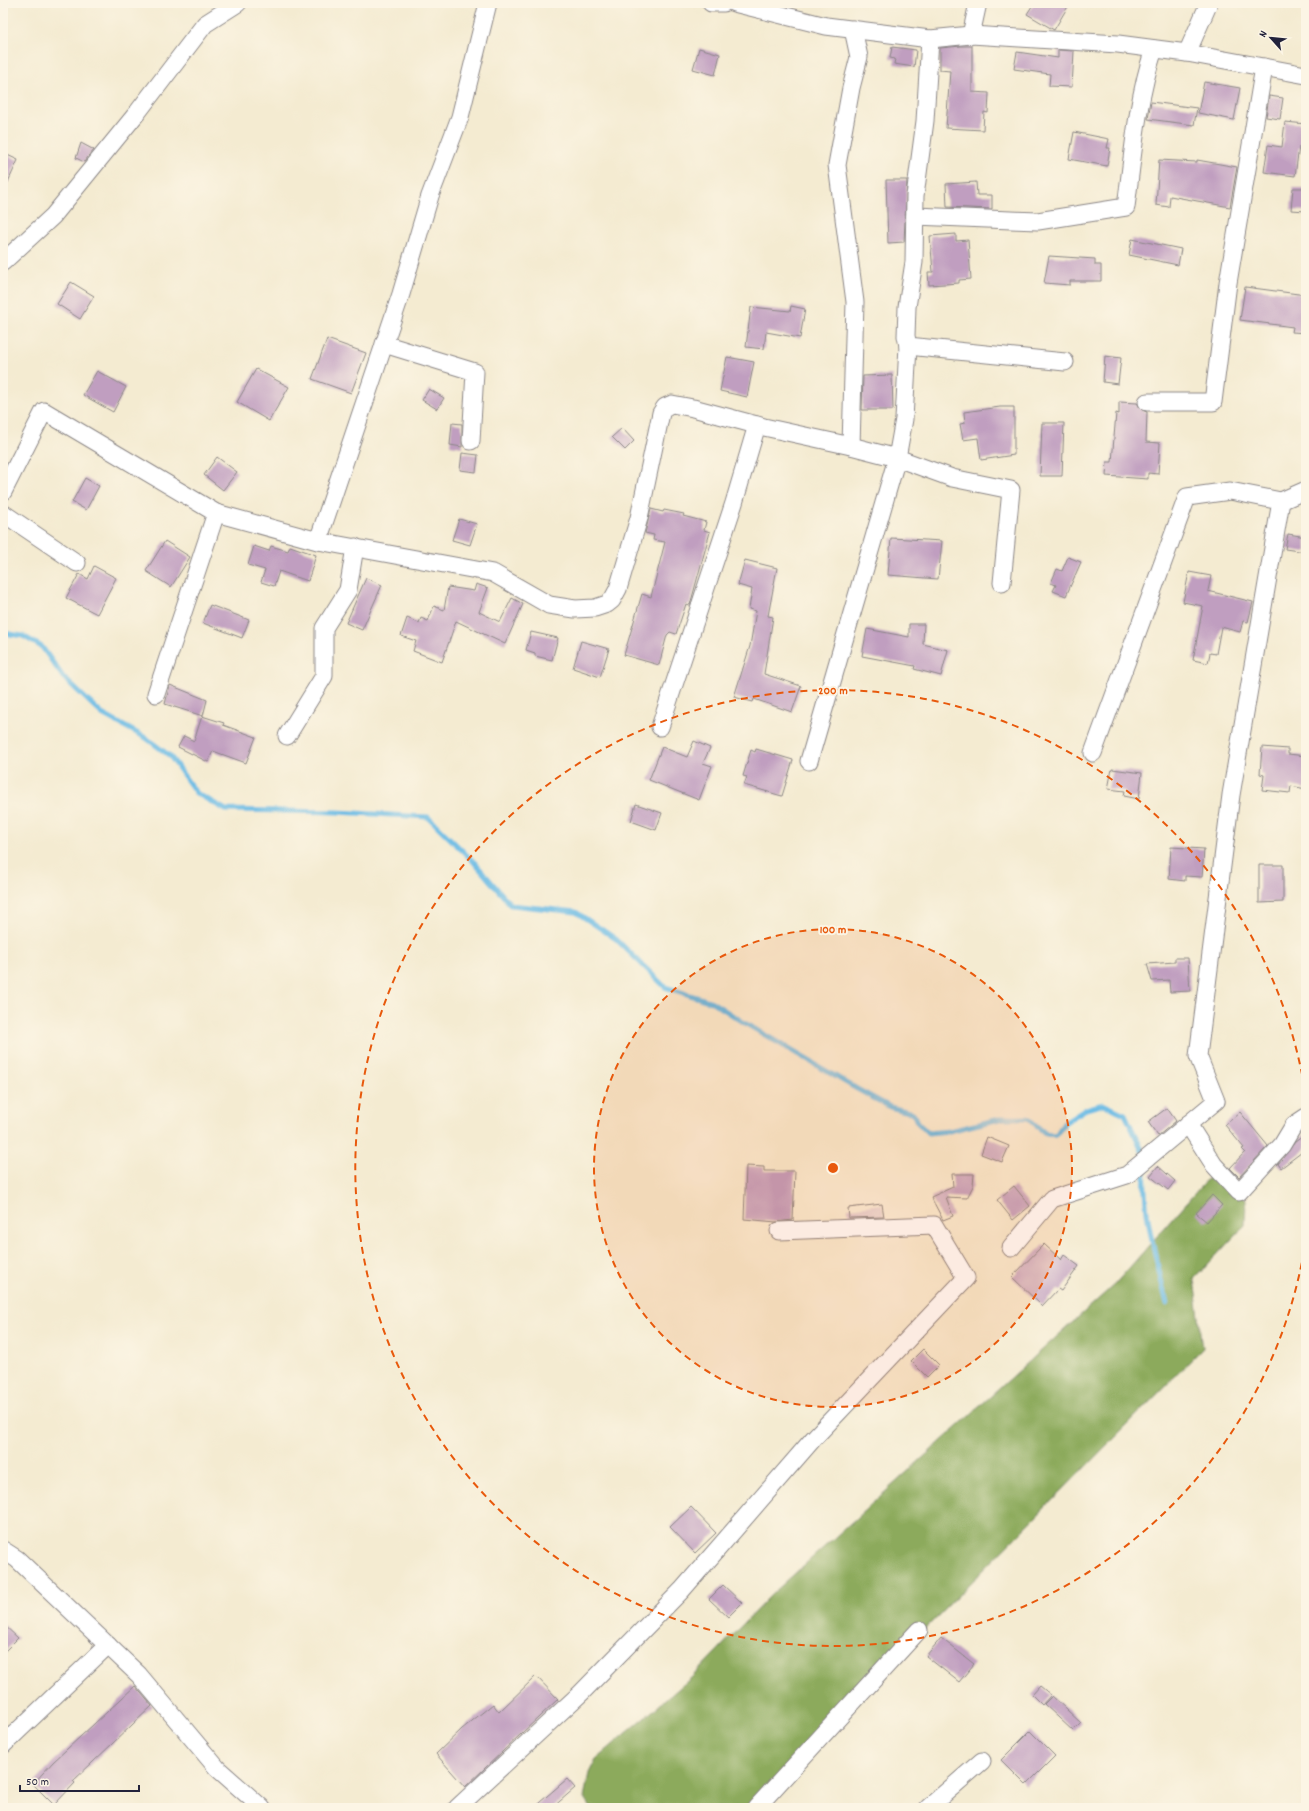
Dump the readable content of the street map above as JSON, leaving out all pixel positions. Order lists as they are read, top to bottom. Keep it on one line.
{"scale_bar":"50 m","north":"top left","rings":["200 m","100 m"]}
